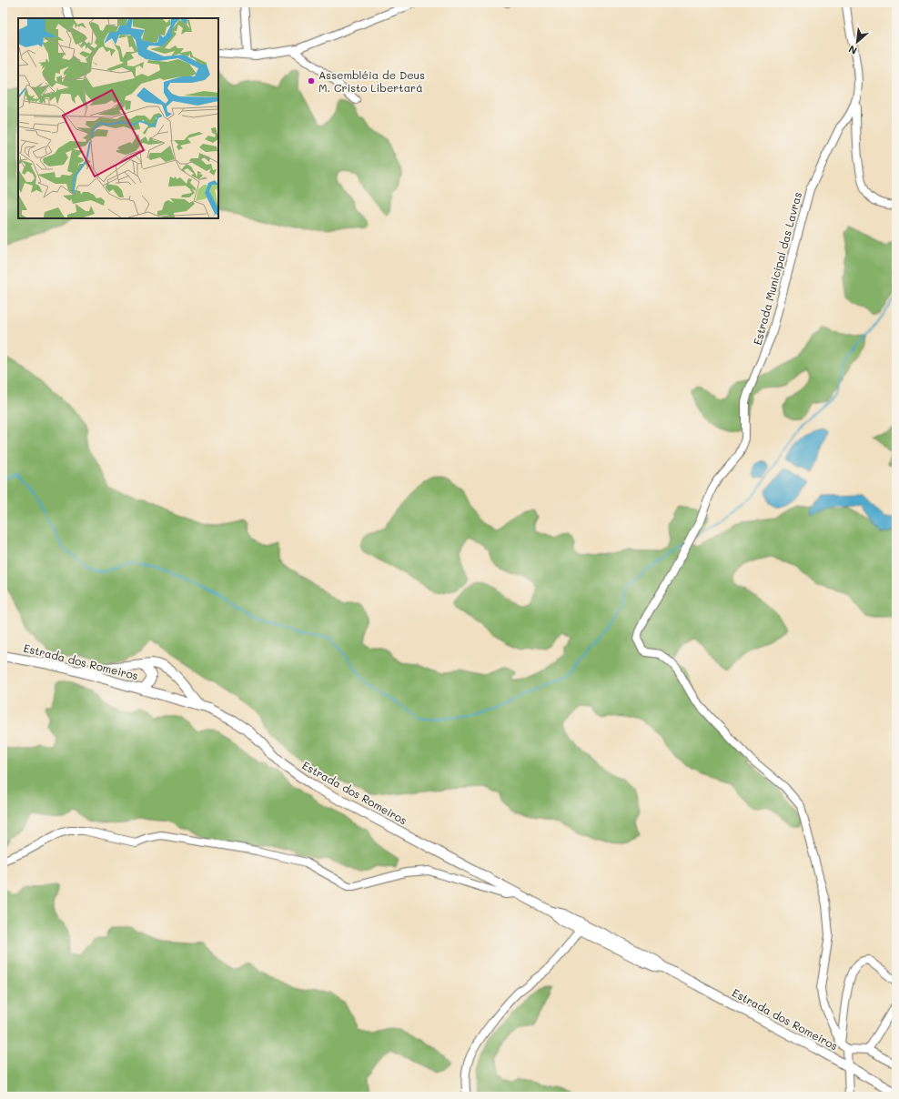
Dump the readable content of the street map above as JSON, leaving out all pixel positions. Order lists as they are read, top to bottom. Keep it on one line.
{"streets":{"main road":["Estrada dos Romeiros"],"street":["Estrada Municipal das Lavras"]},"places":["Assembléia de Deus M. Cristo Libertará"],"north":"bottom left"}
